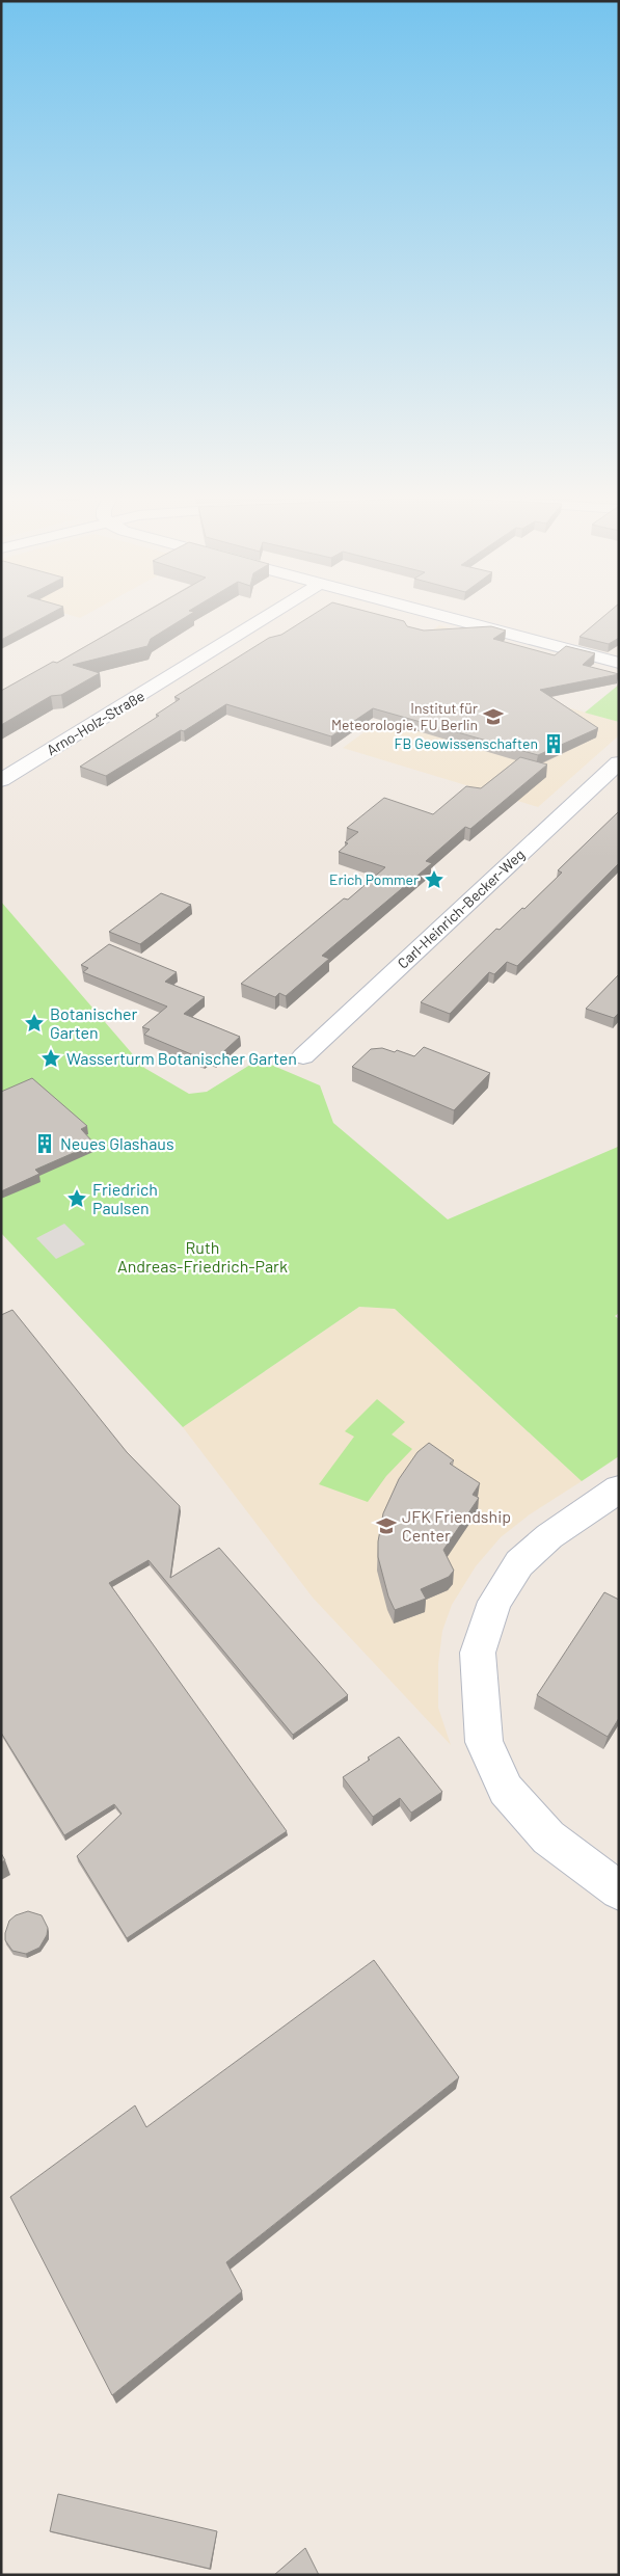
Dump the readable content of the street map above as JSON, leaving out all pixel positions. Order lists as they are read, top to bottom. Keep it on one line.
{"streets":{"street":["Arno-Holz-Straße","Carl-Heinrich-Becker-Weg"]},"parks":["Ruth Andreas-Friedrich-Park"],"places":{"school or university":["Institut für Meteorologie, FU Berlin","JFK Friendship Center"],"building":["FB Geowissenschaften","Neues Glashaus"],"place":["Erich Pommer","Botanischer Garten","Wasserturm Botanischer Garten","Friedrich Paulsen"]}}
